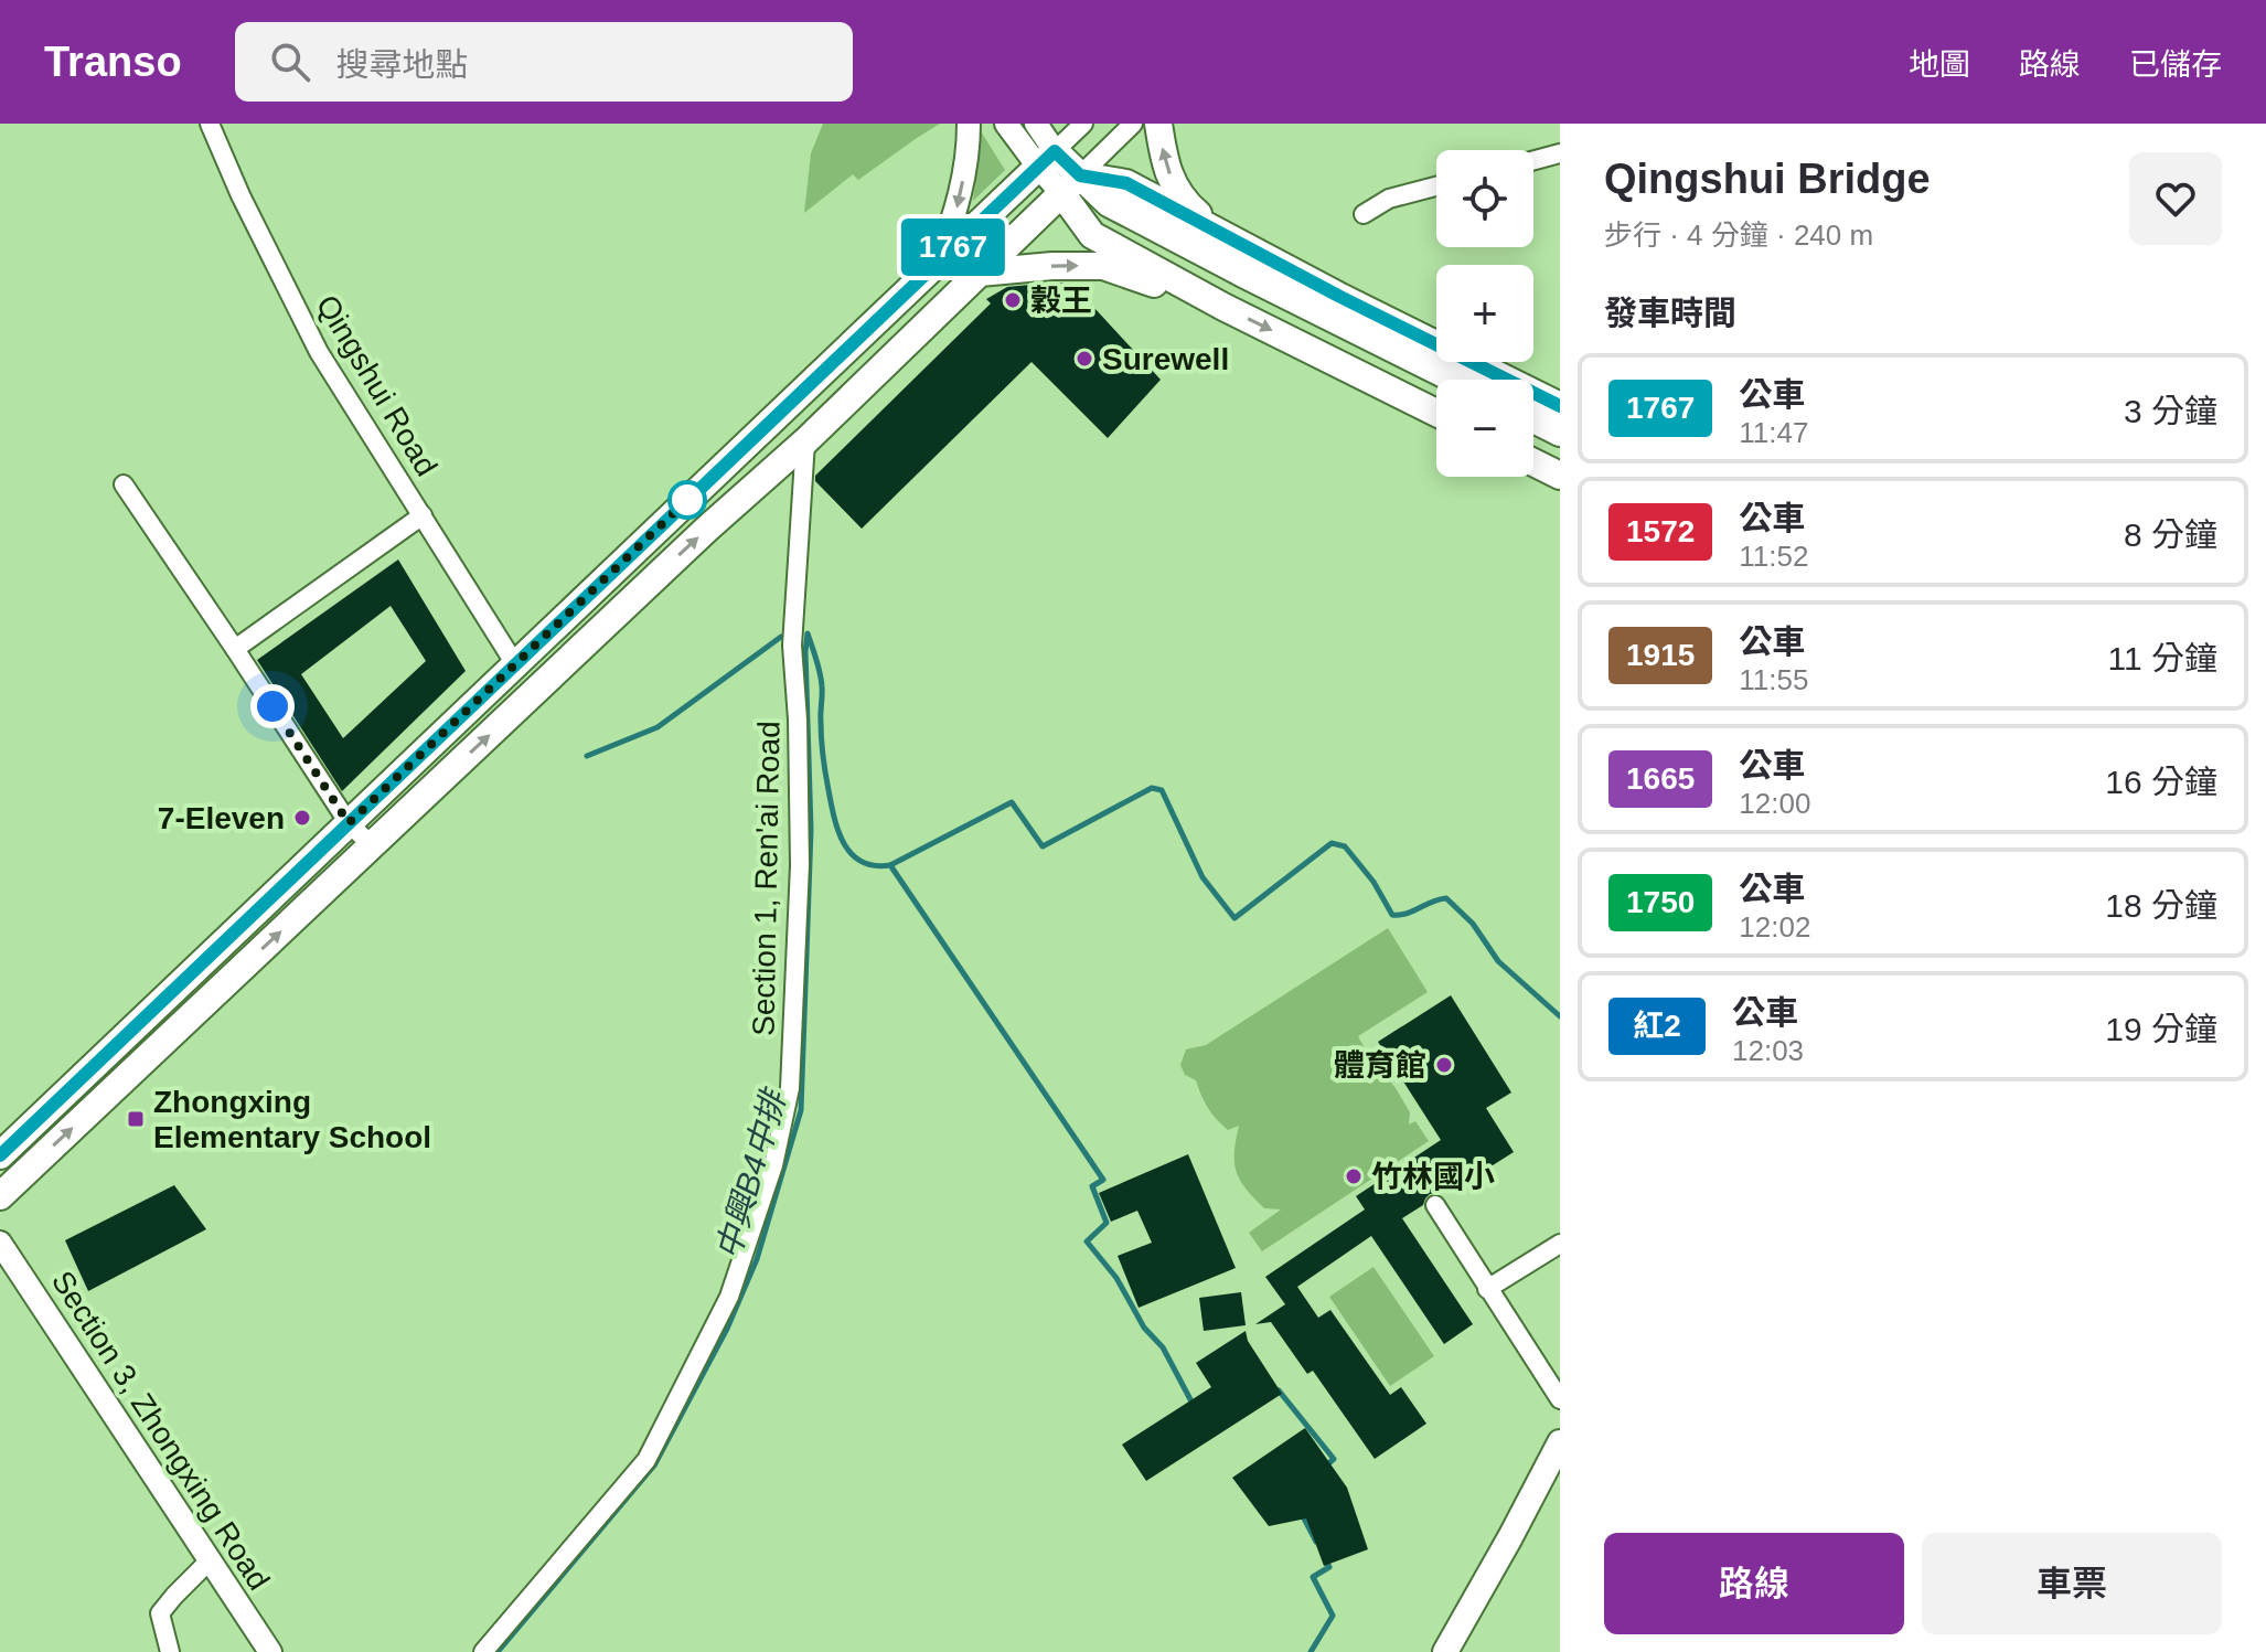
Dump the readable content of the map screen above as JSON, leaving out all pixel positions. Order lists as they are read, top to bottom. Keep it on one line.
{"streets":{"street":["Qingshui Road","Section 1, Ren'ai Road","Section 3, Zhongxing Road"]},"water":["中興B4中排"],"places":{"other":["穀王","Surewell","7-Eleven","體育館","竹林國小"],"transit":["Zhongxing Elementary School"]},"lines":["bus line 1767"],"page":{"header":"Transo","search":"搜尋地點","nav":["地圖","路線","已儲存"],"on_map":"1767","heading":[["Qingshui Bridge","步行 · 4 分鐘 · 240 m"],"發車時間"],"map_buttons":["+","−"],"list":[{"mark":"1767","name":"公車","note":"11:47","value":"3 分鐘"},{"mark":"1572","name":"公車","note":"11:52","value":"8 分鐘"},{"mark":"1915","name":"公車","note":"11:55","value":"11 分鐘"},{"mark":"1665","name":"公車","note":"12:00","value":"16 分鐘"},{"mark":"1750","name":"公車","note":"12:02","value":"18 分鐘"},{"mark":"紅2","name":"公車","note":"12:03","value":"19 分鐘"}],"buttons":["路線","車票"]}}
